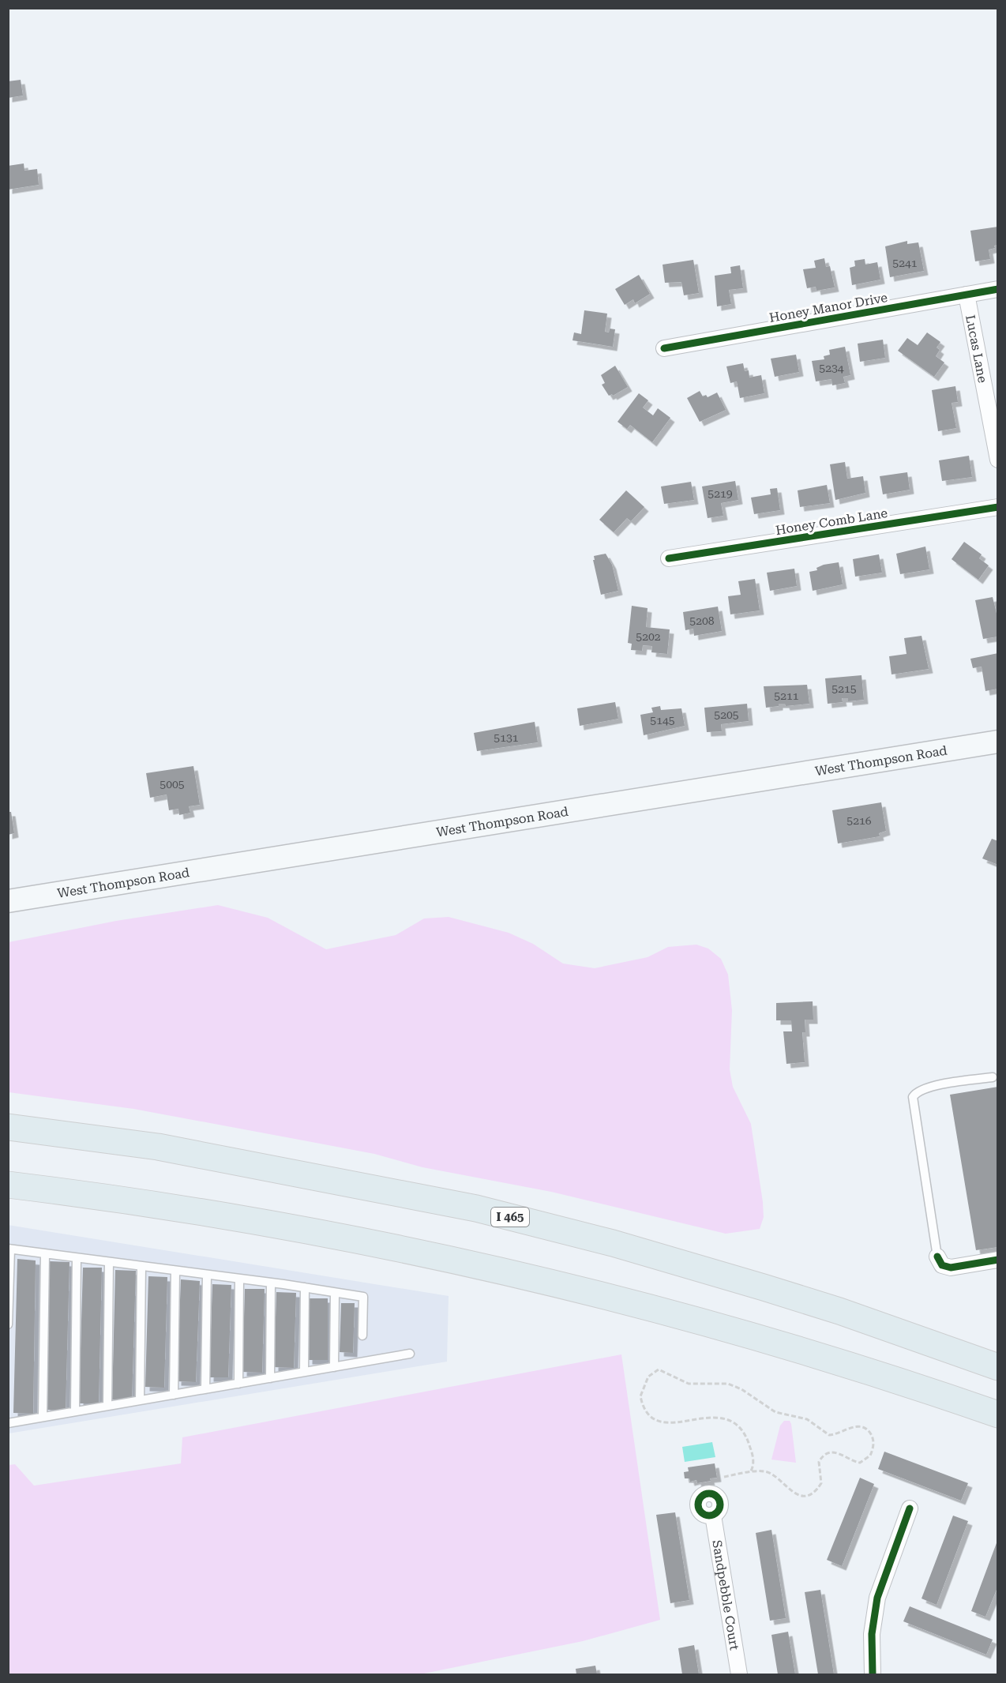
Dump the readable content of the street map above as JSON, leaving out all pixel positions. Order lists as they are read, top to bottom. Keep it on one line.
{"streets":{"highway":["I 465"],"main road":["West Thompson Road"],"street":["Honey Manor Drive","Lucas Lane","Honey Comb Lane","Sandpebble Court"]},"crossings":[["Honey Manor Drive","Lucas Lane"]],"house_numbers":["5241","5234","5219","5208","5202","5215","5211","5205","5145","5131","5005","5216"]}
